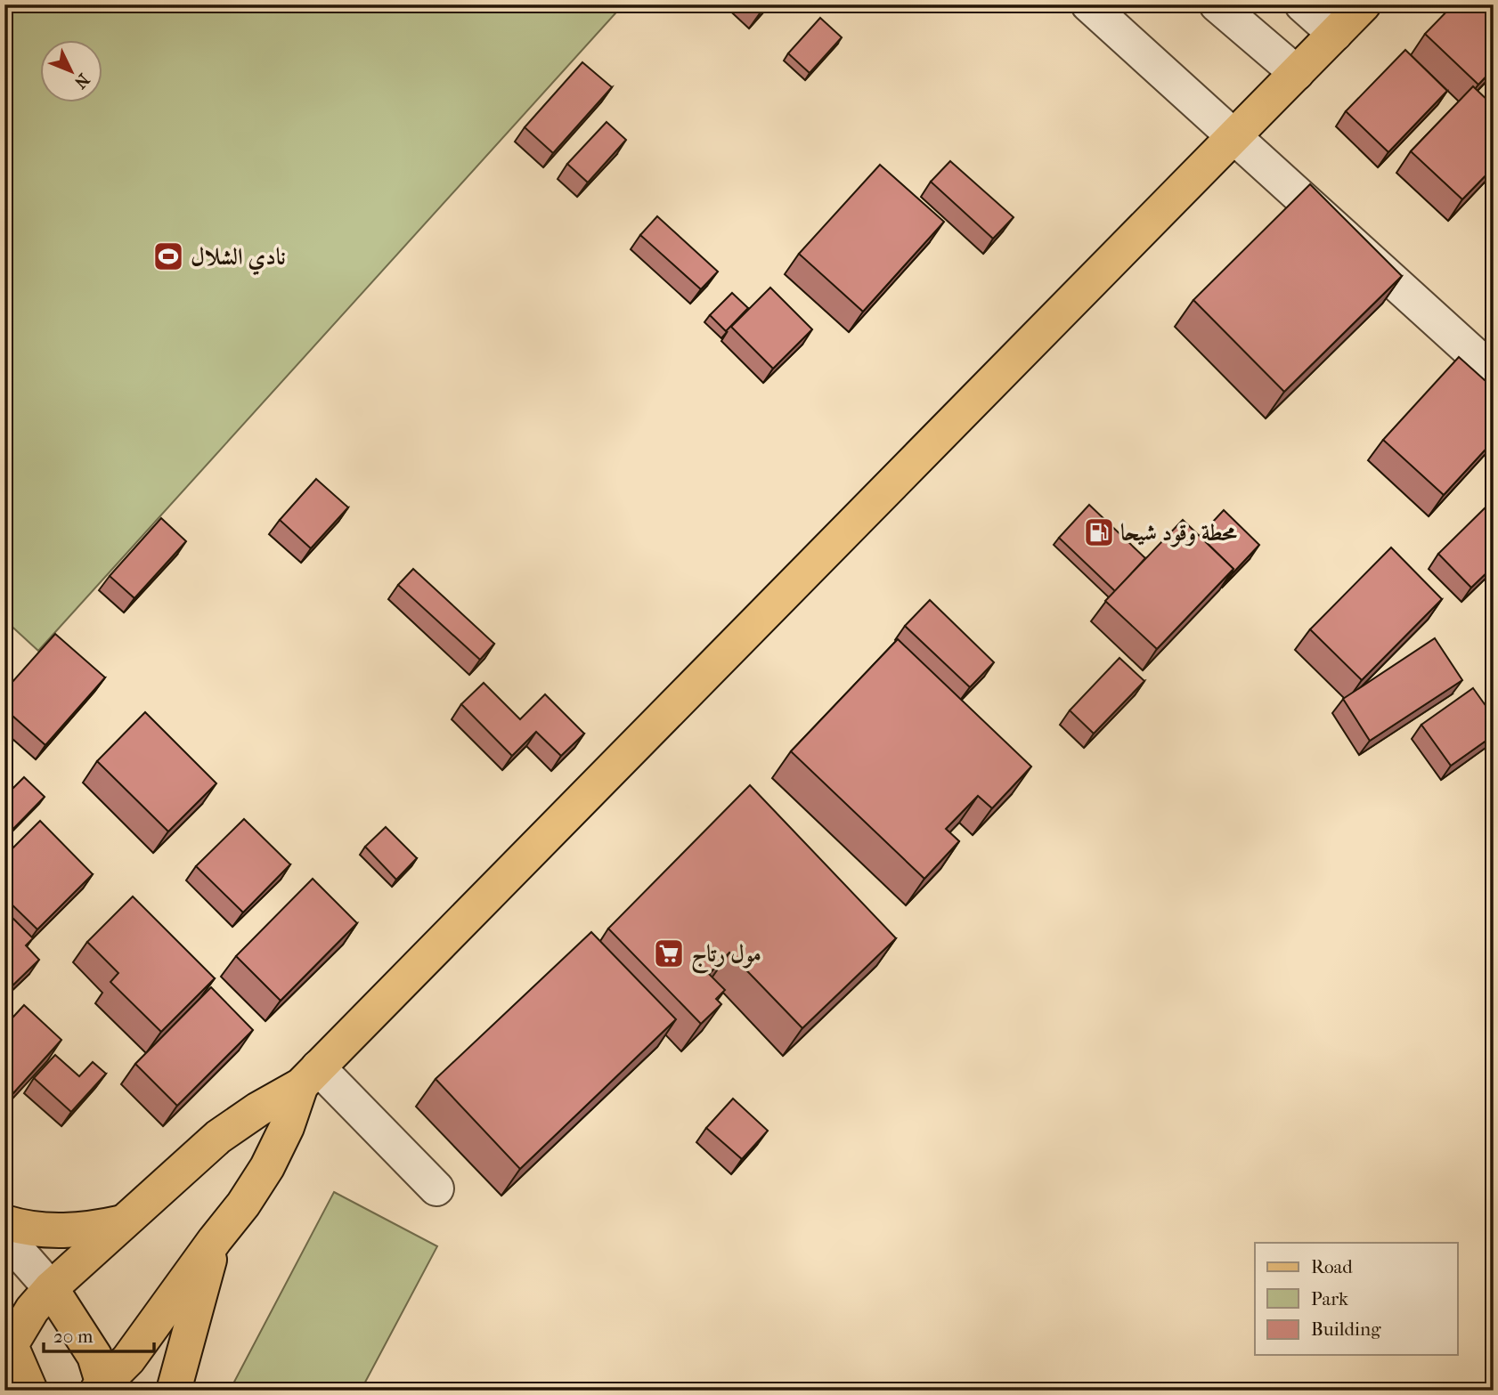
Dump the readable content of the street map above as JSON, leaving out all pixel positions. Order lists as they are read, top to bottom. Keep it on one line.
{"places":{"sports":["نادي الشلال"],"fuel station":["محطة وقود شيحا"],"supermarket":["مول رتاج"]},"legend":["Road","Park","Building"],"scale_bar":"20 m","north":"bottom right"}
